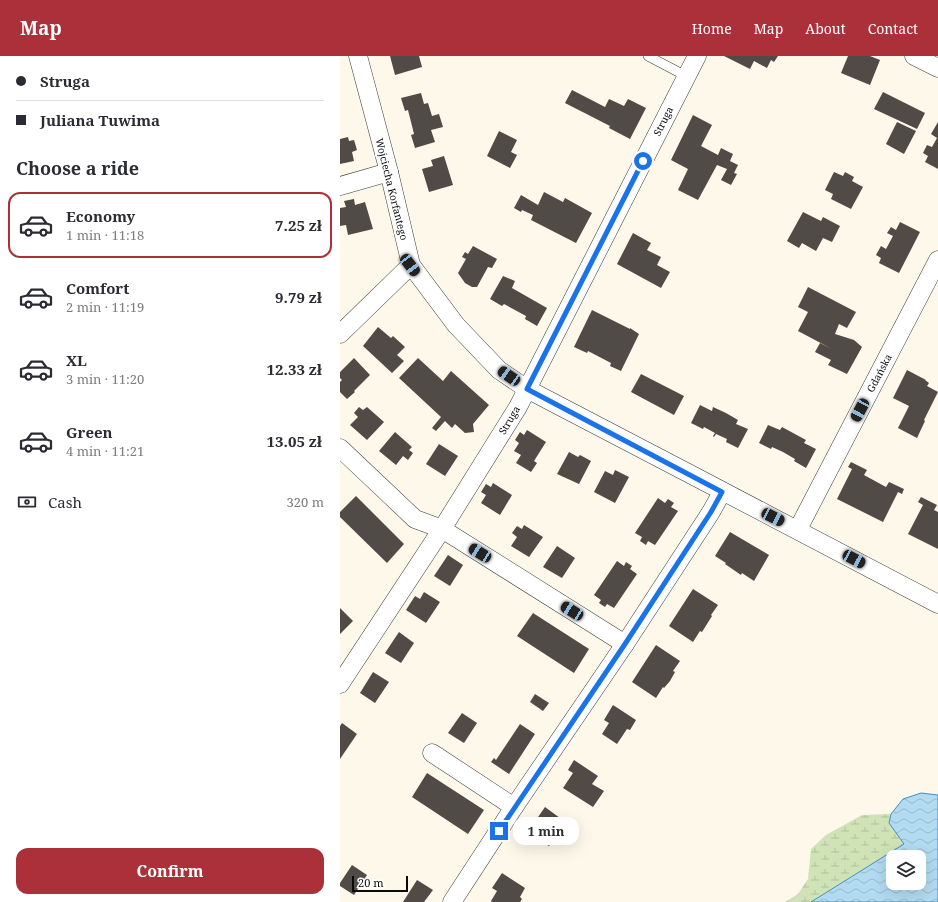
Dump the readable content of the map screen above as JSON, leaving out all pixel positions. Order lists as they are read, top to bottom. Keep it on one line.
{"streets":{"street":["Struga","Wojciecha Korfantego","Gdańska"]},"crossings":[["Struga","Wojciecha Korfantego"],["Wojciecha Korfantego","Gdańska"]],"scale_bar":"20 m","page":{"header":"Map","nav":["Home","Map","About","Contact"],"banner":["Struga","Juliana Tuwima"],"heading":"Choose a ride","list":[{"name":"Economy","note":"1 min · 11:18","value":"7.25 zł"},{"name":"Comfort","note":"2 min · 11:19","value":"9.79 zł"},{"name":"XL","note":"3 min · 11:20","value":"12.33 zł"},{"name":"Green","note":"4 min · 11:21","value":"13.05 zł"}],"pay":["Cash","320 m"],"bubble":"1 min","buttons":"Confirm","scale":"20 m"}}
